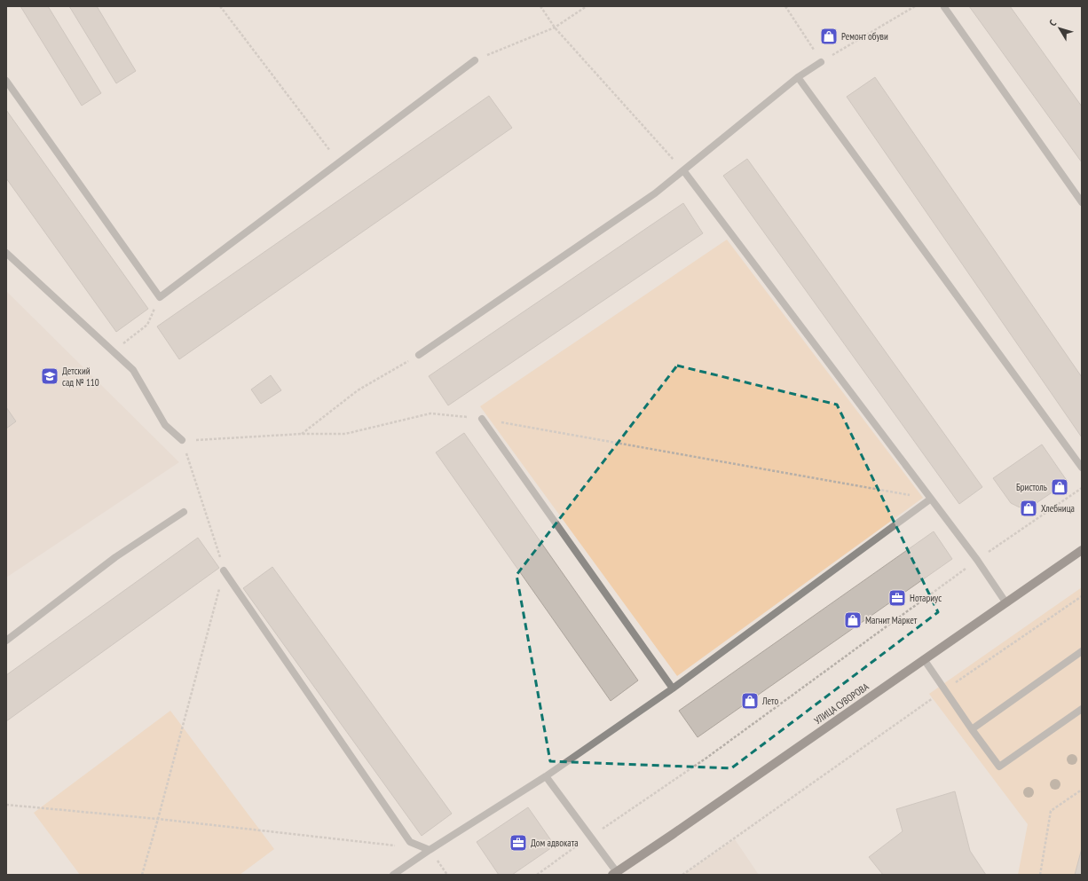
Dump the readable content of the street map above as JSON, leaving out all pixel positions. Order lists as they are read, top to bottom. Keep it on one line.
{"streets":{"main road":["УЛИЦА СУВОРОВА"]},"places":{"shop":["Ремонт обуви","Бристоль","Хлебница","Магнит Маркет","Лето"],"school or university":["Детский сад № 110"],"office":["Нотариус","Дом адвоката"]},"north":"top left"}
